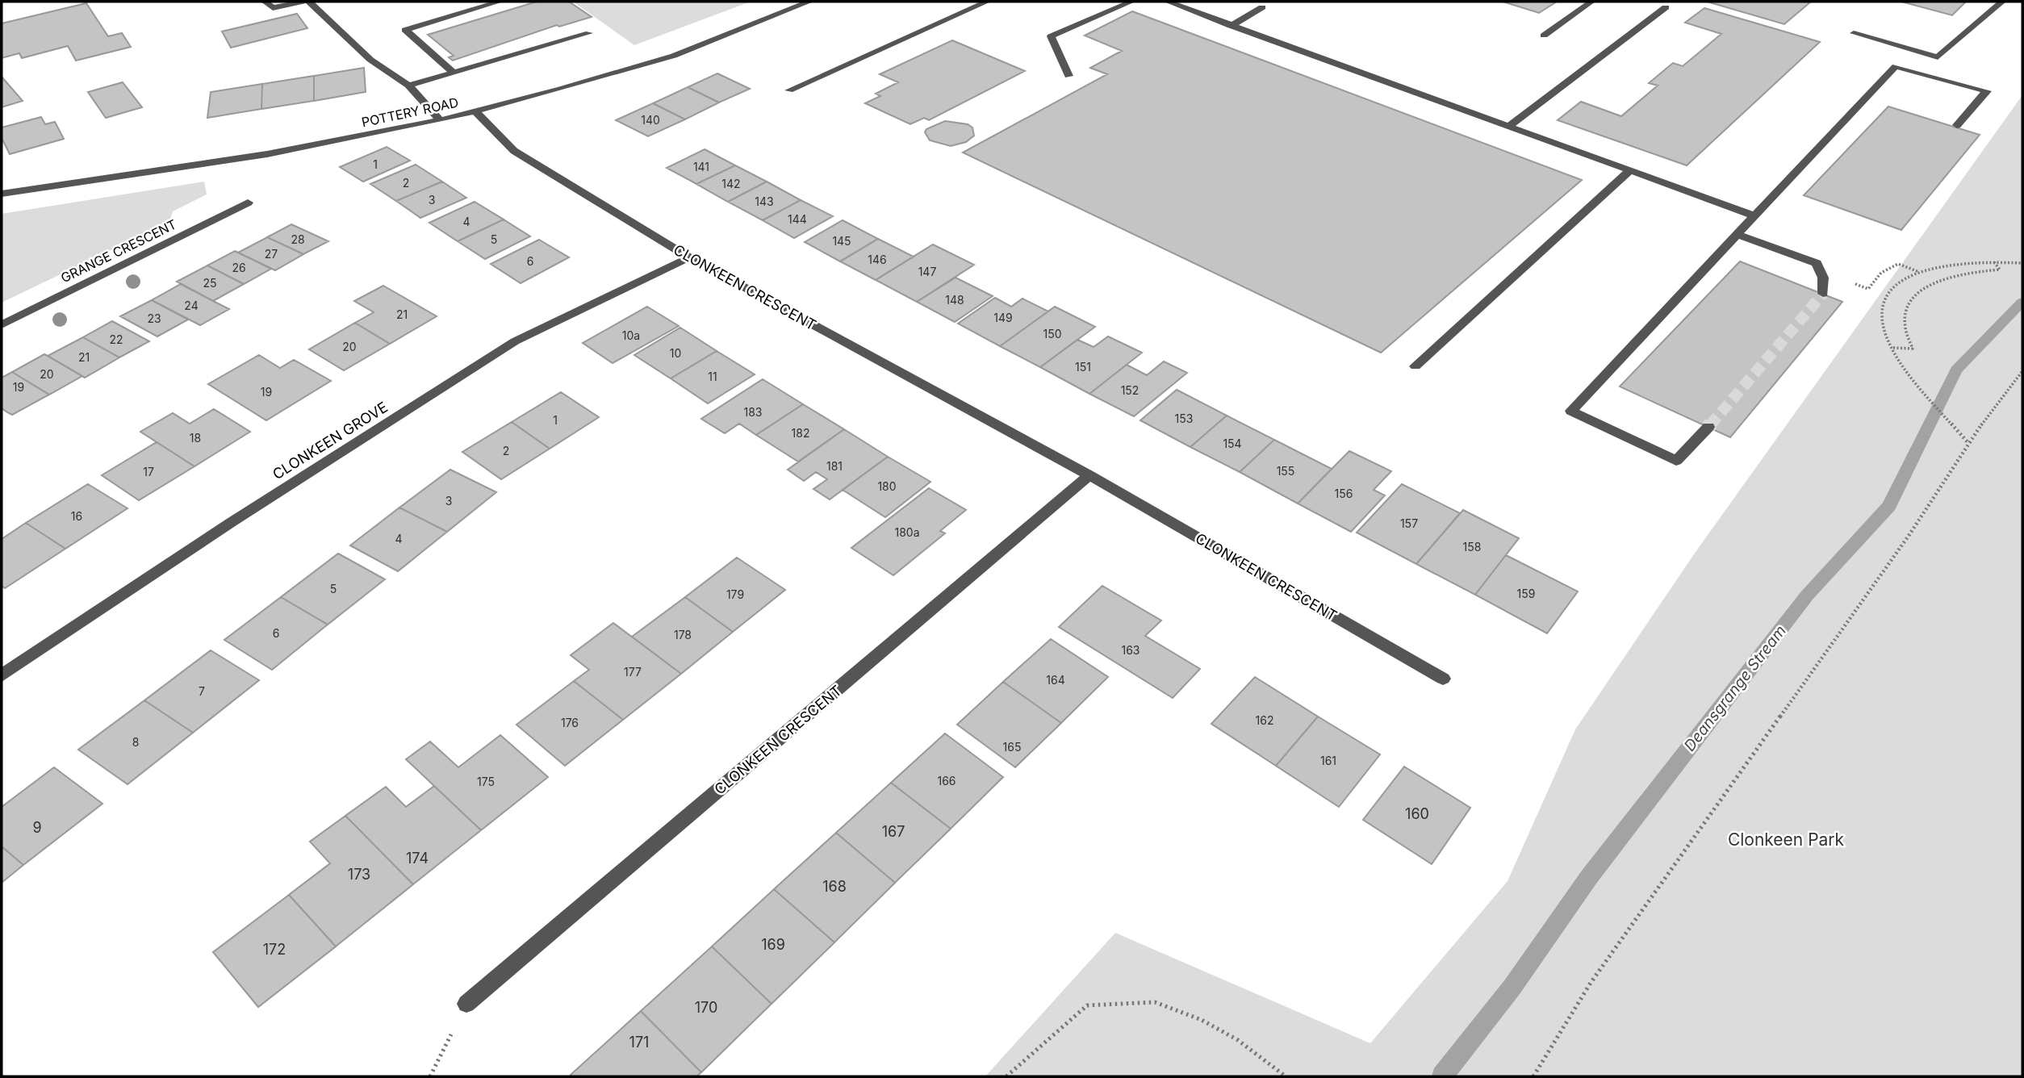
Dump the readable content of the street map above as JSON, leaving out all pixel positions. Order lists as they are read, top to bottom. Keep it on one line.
{"streets":{"street":["POTTERY ROAD","GRANGE CRESCENT","CLONKEEN CRESCENT","CLONKEEN GROVE"]},"crossings":[["POTTERY ROAD","CLONKEEN CRESCENT"],["CLONKEEN CRESCENT","CLONKEEN GROVE"]],"water":["Deansgrange Stream"],"parks":["Clonkeen Park"],"house_numbers":["140","1","141","2","142","3","143","144","4","28","5","145","27","146","6","26","147","25","148","24","21","149","23","150","10a","22","20","10","21","151","20","11","19","152","19","183","153","1","182","18","154","2","181","155","17","180","156","3","16","157","180a","4","158","5","159","179","6","178","163","177","164","7","162","176","8","165","161","166","175","160","9","167","174","173","168","169","172","170","171"]}
